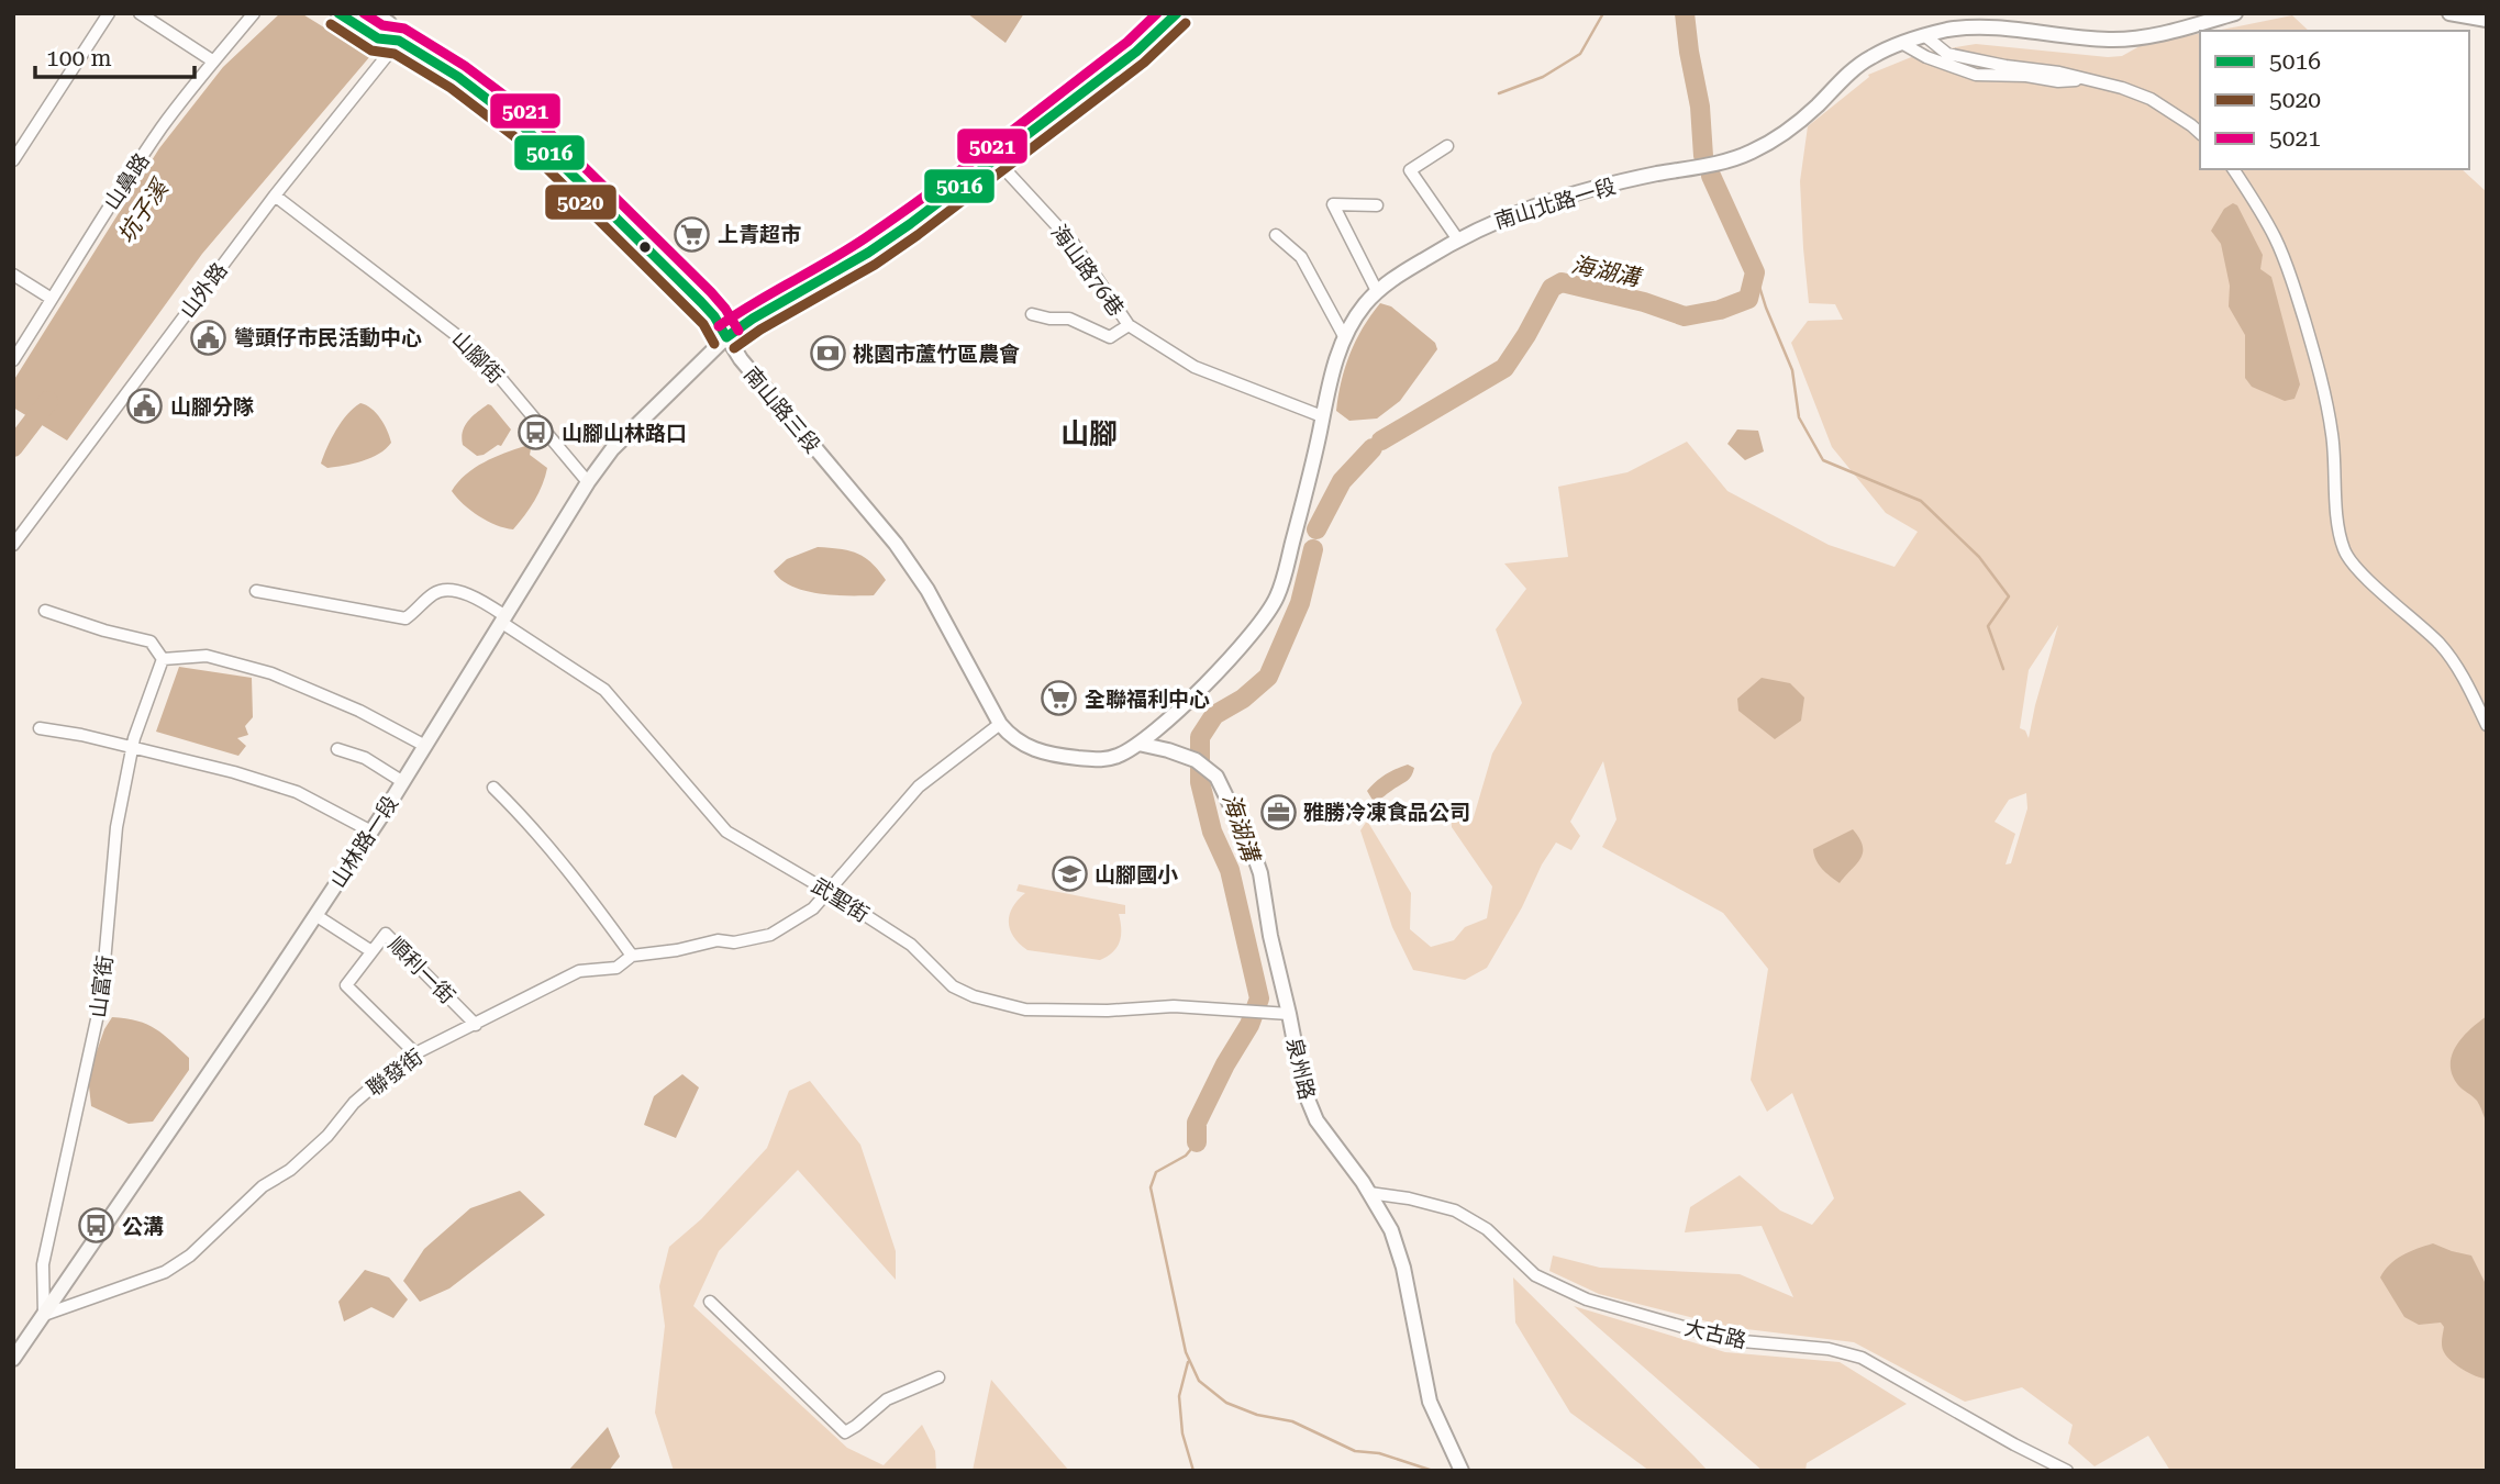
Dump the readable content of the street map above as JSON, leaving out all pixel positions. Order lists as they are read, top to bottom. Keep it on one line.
{"streets":{"main road":["山林路一段"],"street":["山鼻路","南山北路一段","海山路76巷","山外路","山腳街","南山路三段","武聖街","順利一街","山富街","泉州路","聯發街","大古路"]},"crossings":[["南山北路一段","海山路76巷"],["南山北路一段","南山路三段"],["南山北路一段","泉州路"],["海山路76巷","山林路一段"],["山外路","山腳街"],["山外路","南山路三段"],["山腳街","山林路一段"],["南山路三段","山林路一段"],["南山路三段","泉州路"],["南山路三段","聯發街"],["山林路一段","武聖街"],["山林路一段","山富街"],["山林路一段","聯發街"],["武聖街","泉州路"],["武聖街","聯發街"],["順利一街","聯發街"],["山富街","聯發街"],["泉州路","大古路"]],"districts":["山腳"],"water":["坑子溪","海湖溝"],"places":{"supermarket":["上青超市","全聯福利中心"],"public building":["彎頭仔市民活動中心","山腳分隊"],"bank":["桃園市蘆竹區農會"],"bus stop":["山腳山林路口","公溝"],"office":["雅勝冷凍食品公司"],"school or university":["山腳國小"]},"lines":["transit line 5016","transit line 5021","transit line 5020"],"legend":["5016","5020","5021"],"scale_bar":"100 m"}
